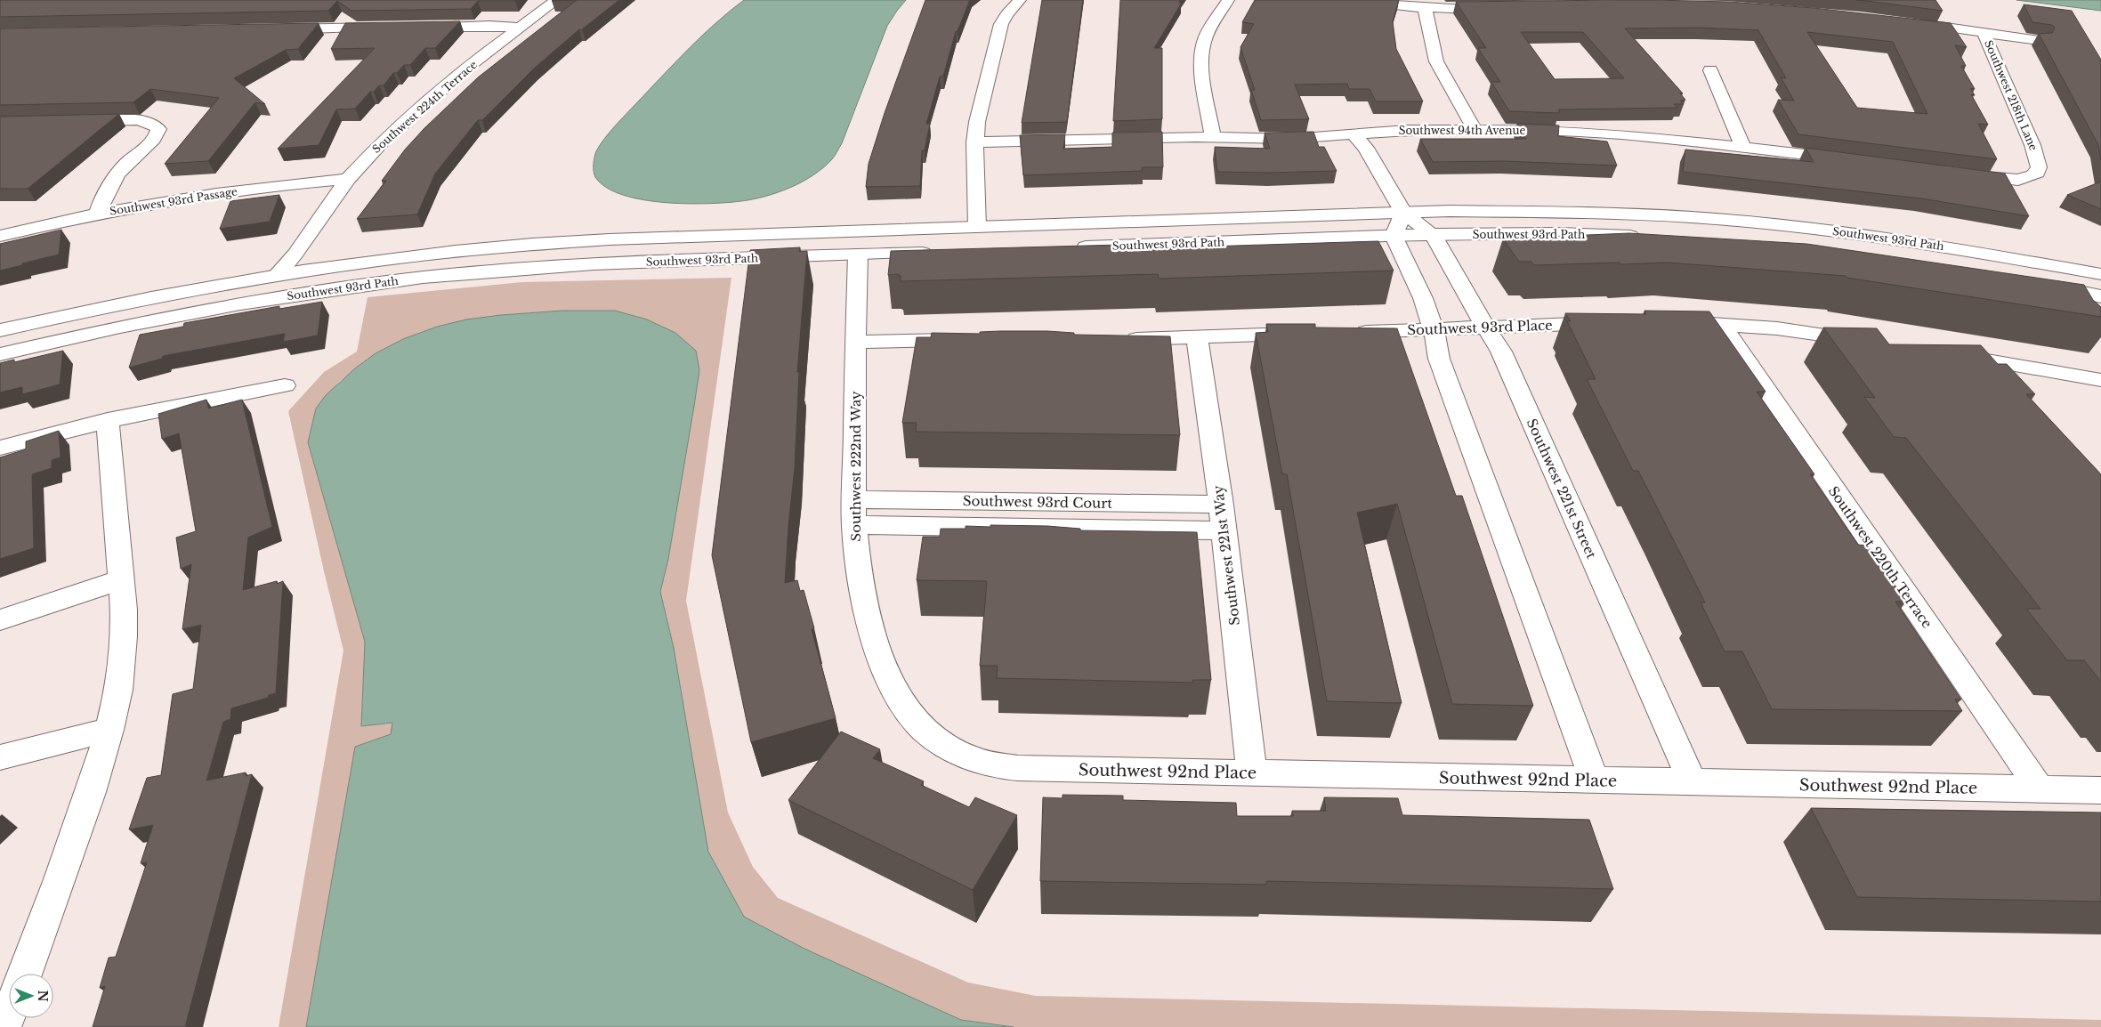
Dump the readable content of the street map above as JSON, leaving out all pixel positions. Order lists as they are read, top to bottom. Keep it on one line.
{"streets":{"street":["Southwest 218th Lane","Southwest 224th Terrace","Southwest 94th Avenue","Southwest 93rd Passage","Southwest 93rd Path","Southwest 93rd Place","Southwest 222nd Way","Southwest 221st Street","Southwest 93rd Court","Southwest 221st Way","Southwest 220th Terrace","Southwest 92nd Place"]},"crossings":[["Southwest 224th Terrace","Southwest 93rd Passage"],["Southwest 224th Terrace","Southwest 93rd Path"],["Southwest 94th Avenue","Southwest 221st Street"],["Southwest 93rd Path","Southwest 222nd Way"],["Southwest 93rd Path","Southwest 221st Street"],["Southwest 93rd Place","Southwest 221st Street"],["Southwest 222nd Way","Southwest 93rd Court"],["Southwest 222nd Way","Southwest 92nd Place"],["Southwest 221st Street","Southwest 92nd Place"],["Southwest 93rd Court","Southwest 221st Way"],["Southwest 221st Way","Southwest 92nd Place"],["Southwest 220th Terrace","Southwest 92nd Place"]],"north":"right"}
